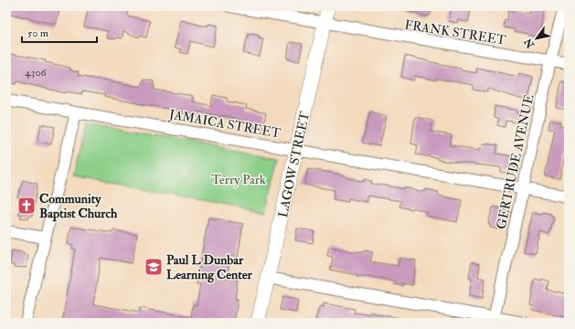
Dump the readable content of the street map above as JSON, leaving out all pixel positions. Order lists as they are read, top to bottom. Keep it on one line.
{"streets":{"street":["FRANK STREET","JAMAICA STREET","GERTRUDE AVENUE","LAGOW STREET"]},"crossings":[["FRANK STREET","GERTRUDE AVENUE"],["FRANK STREET","LAGOW STREET"],["JAMAICA STREET","GERTRUDE AVENUE"],["JAMAICA STREET","LAGOW STREET"]],"parks":["Terry Park"],"places":{"church":["Community Baptist Church"],"school or university":["Paul L Dunbar Learning Center"]},"house_numbers":["4306"],"scale_bar":"50 m","north":"bottom left"}
